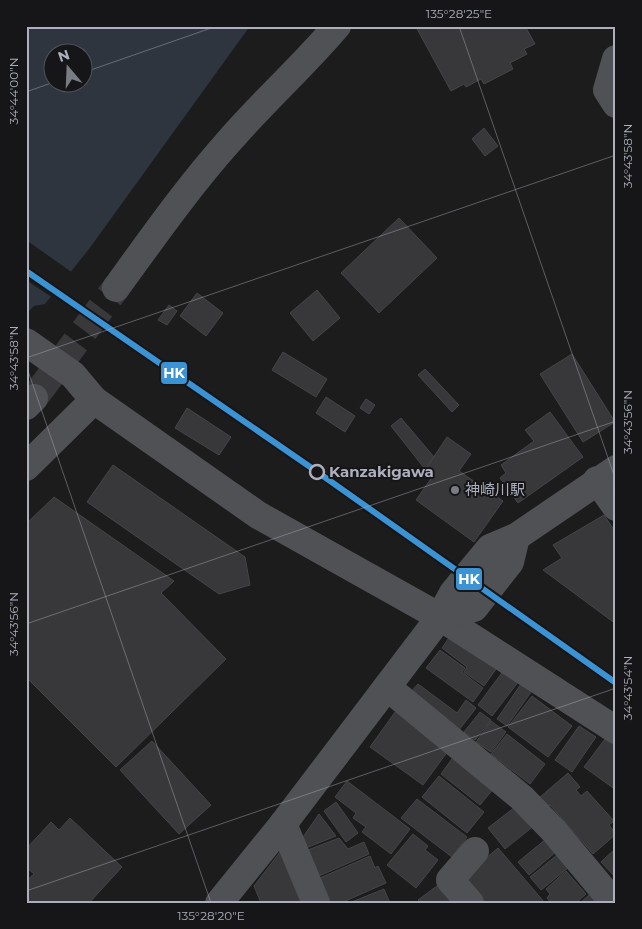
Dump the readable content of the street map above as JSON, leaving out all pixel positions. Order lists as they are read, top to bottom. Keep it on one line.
{"places":["Kanzakigawa","神崎川駅"],"lines":["transit line HK"],"north":"top","coordinates":["135°28'25\"E","34°44'00\"N","34°43'58\"N","34°43'56\"N","34°43'54\"N","135°28'20\"E"]}
